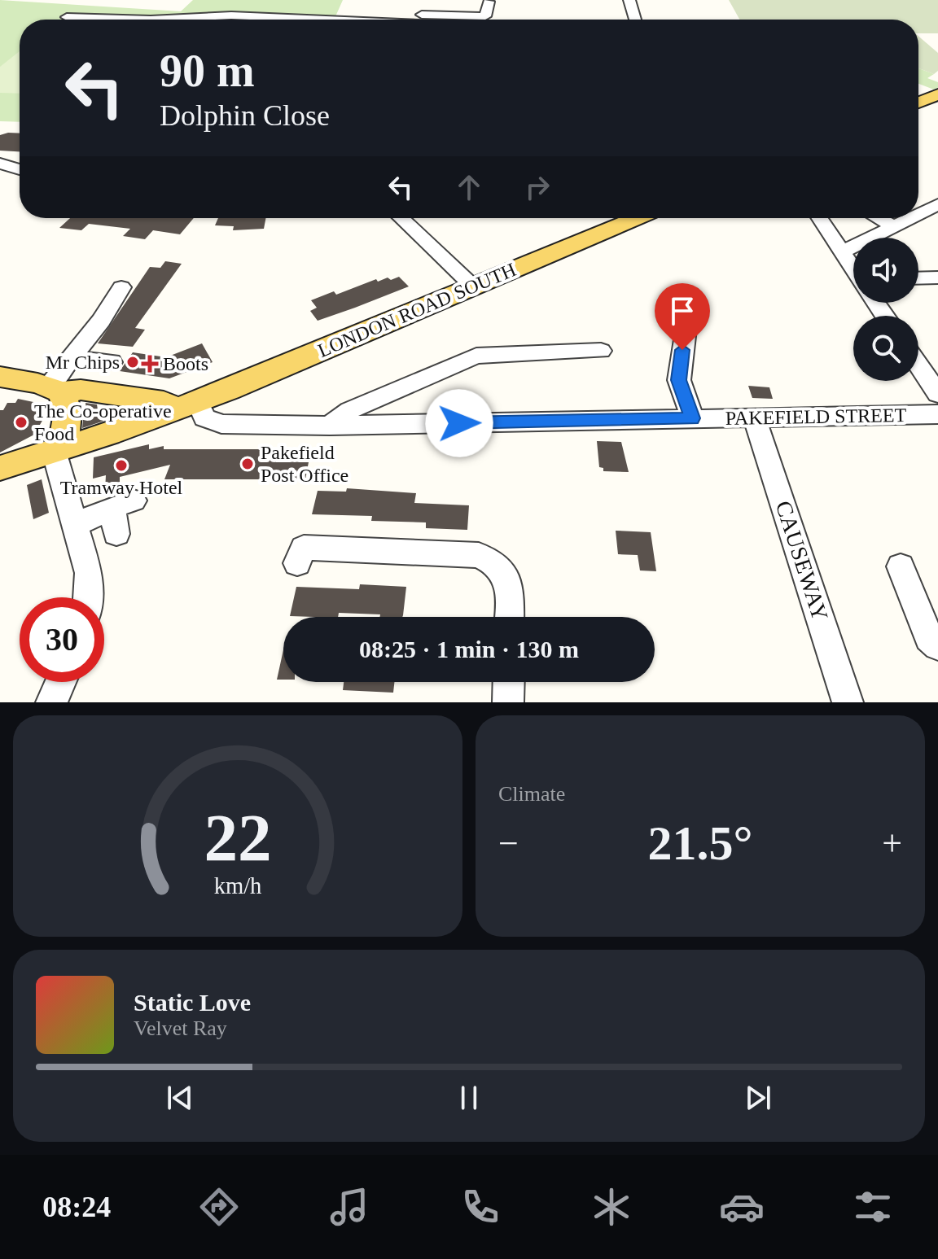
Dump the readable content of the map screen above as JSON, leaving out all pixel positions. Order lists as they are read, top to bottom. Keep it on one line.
{"streets":{"main road":["LONDON ROAD SOUTH"],"street":["PAKEFIELD STREET","CAUSEWAY"]},"crossings":[["LONDON ROAD SOUTH","PAKEFIELD STREET"],["PAKEFIELD STREET","CAUSEWAY"]],"places":{"other":["Mr Chips","The Co-operative Food","Pakefield Post Office","Tramway Hotel"],"health":["Boots"]},"page":{"turn":["90 m","Dolphin Close"],"limit":"30","trip":"08:25 · 1 min · 130 m","tile":"Climate","heat":["−","21.5°","+"],"song":["Static Love","Velvet Ray"],"tabs":"08:24","gauge":["22","km/h"]}}
